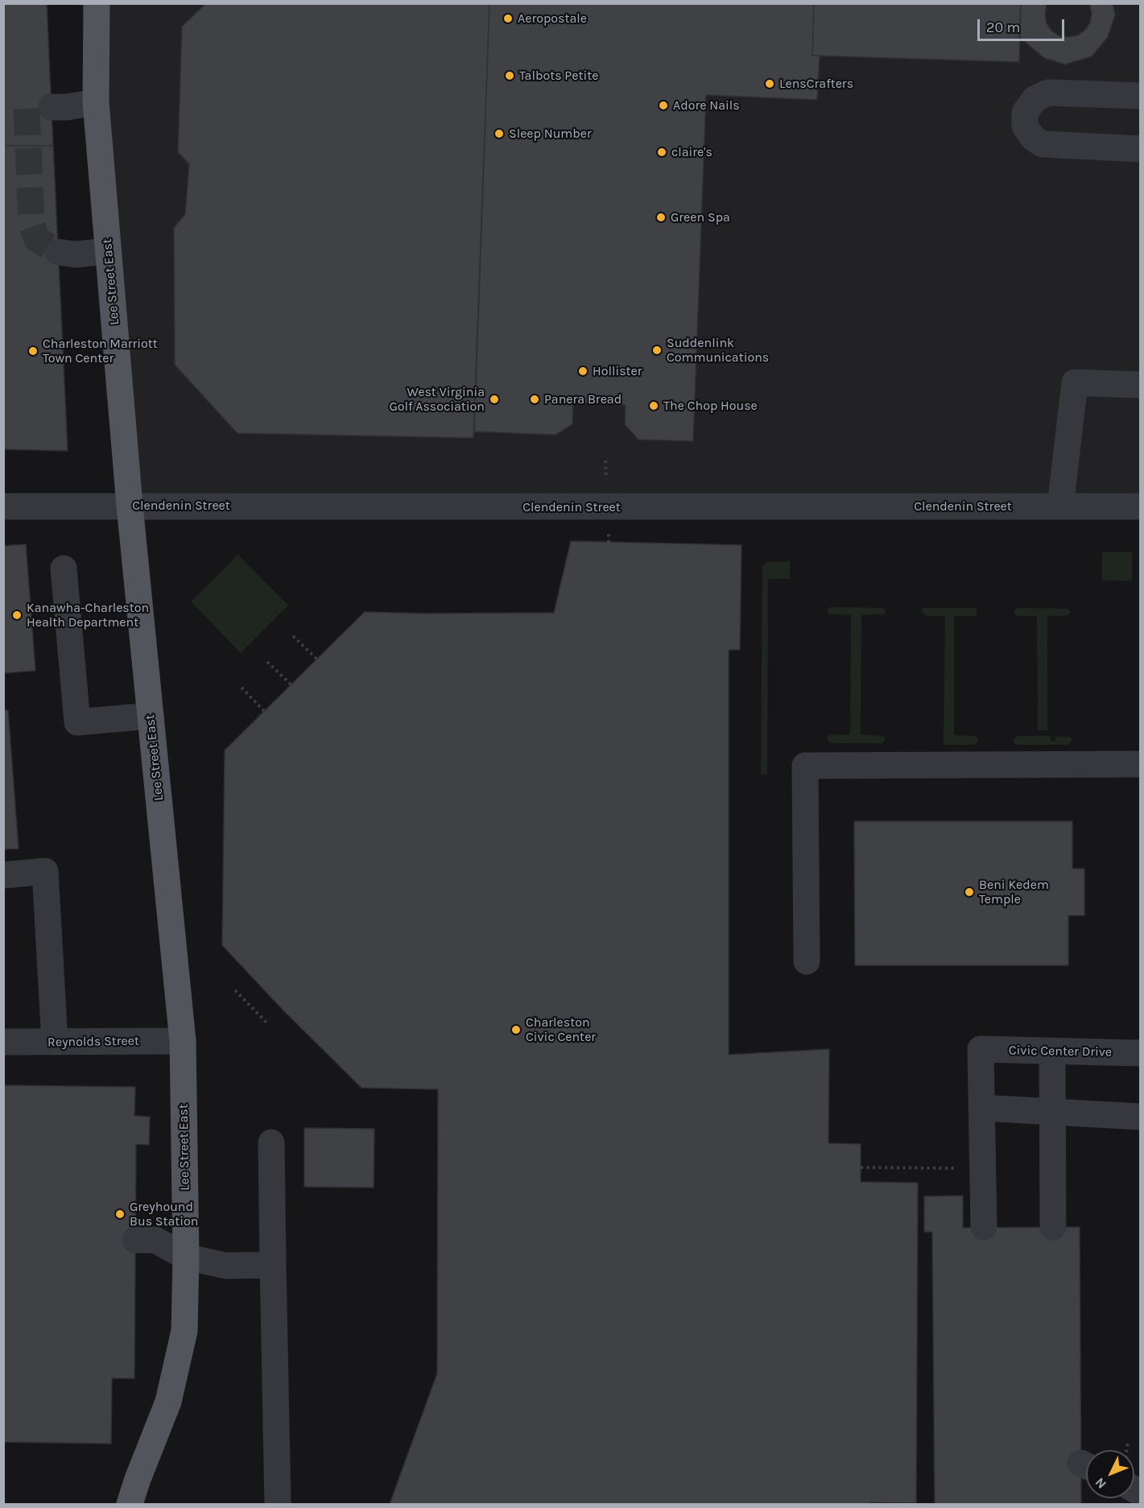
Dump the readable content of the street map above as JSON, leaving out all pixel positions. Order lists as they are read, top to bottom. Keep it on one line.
{"streets":{"main road":["Lee Street East"],"street":["Clendenin Street","Reynolds Street","Civic Center Drive"]},"crossings":[["Lee Street East","Clendenin Street"],["Lee Street East","Reynolds Street"]],"places":["Aeropostale","Talbots Petite","LensCrafters","Adore Nails","Sleep Number","claire's","Green Spa","Suddenlink Communications","Charleston Marriott Town Center","Hollister","West Virginia Golf Association","Panera Bread","The Chop House","Kanawha-Charleston Health Department","Beni Kedem Temple","Charleston Civic Center","Greyhound Bus Station"],"scale_bar":"20 m","north":"bottom left"}
